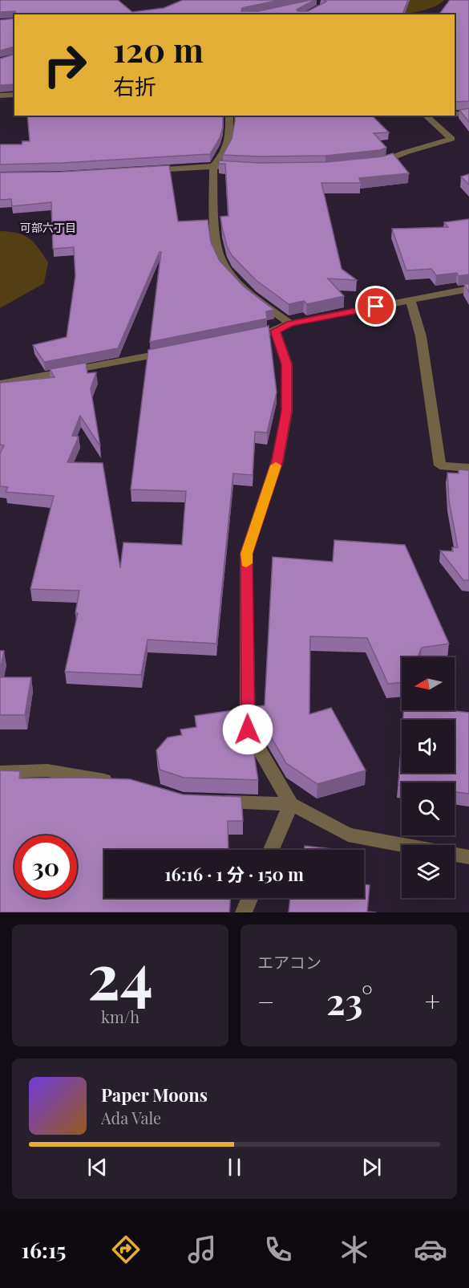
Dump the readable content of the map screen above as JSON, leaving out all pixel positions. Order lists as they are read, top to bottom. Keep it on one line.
{"districts":["可部六丁目"],"north":"left","page":{"turn":["120 m","右折"],"limit":"30","trip":"16:16 · 1 分 · 150 m","tile":[["24","km/h"],"エアコン"],"heat":["−","23°","+"],"song":["Paper Moons","Ada Vale"],"tabs":"16:15"}}
